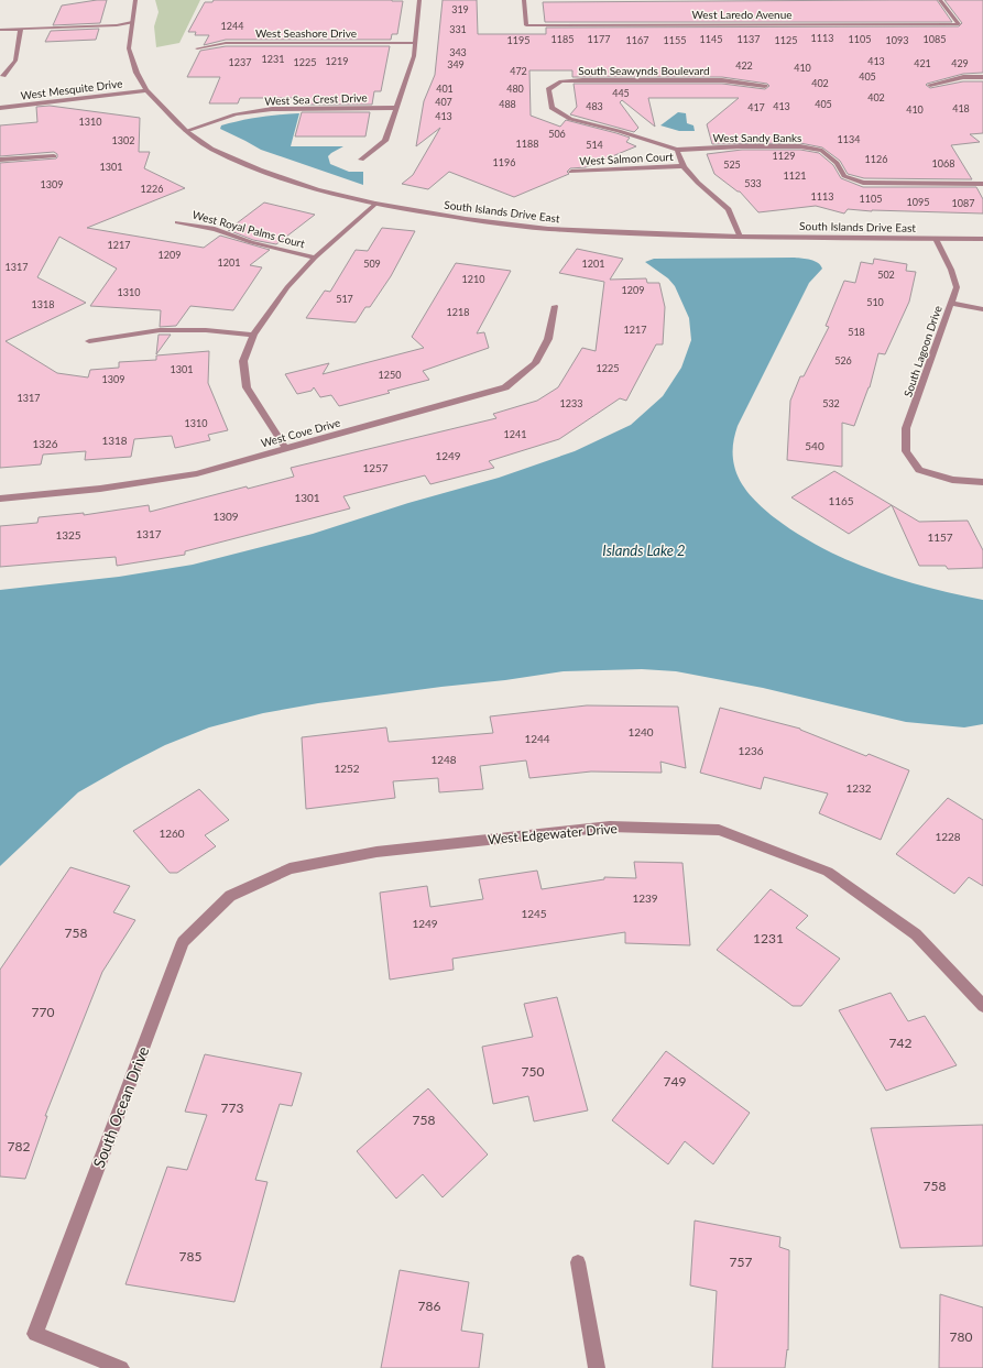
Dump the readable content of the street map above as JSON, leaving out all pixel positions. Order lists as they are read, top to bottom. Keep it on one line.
{"streets":{"street":["West Laredo Avenue","West Seashore Drive","South Seawynds Boulevard","West Mesquite Drive","West Sea Crest Drive","West Sandy Banks","West Salmon Court","South Islands Drive East","West Royal Palms Court","South Lagoon Drive","West Cove Drive","West Edgewater Drive","South Ocean Drive"]},"crossings":[["South Seawynds Boulevard","West Sandy Banks"],["West Mesquite Drive","South Islands Drive East"],["West Sea Crest Drive","South Islands Drive East"],["South Islands Drive East","South Lagoon Drive"],["West Edgewater Drive","South Ocean Drive"]],"water":["Islands Lake 2"],"house_numbers":["319","1244","331","1113","1185","1177","1145","1137","1105","1085","1195","1167","1155","1125","1093","343","1231","1219","413","1237","1225","421","429","349","422","410","472","405","402","401","480","445","402","407","488","405","483","413","417","418","410","413","1310","506","1134","1302","1188","514","1129","1126","1196","1068","525","1301","1121","533","1309","1226","1113","1105","1095","1087","1217","1209","1201","509","1201","1317","502","1210","1209","1310","517","510","1318","1218","1217","518","526","1225","1301","1250","1309","1317","1233","532","1310","1241","1318","1326","540","1249","1257","1301","1165","1309","1317","1325","1157","1240","1244","1236","1248","1252","1232","1260","1228","1239","1245","1249","758","1231","770","742","750","749","773","758","782","758","785","757","786","780"]}
